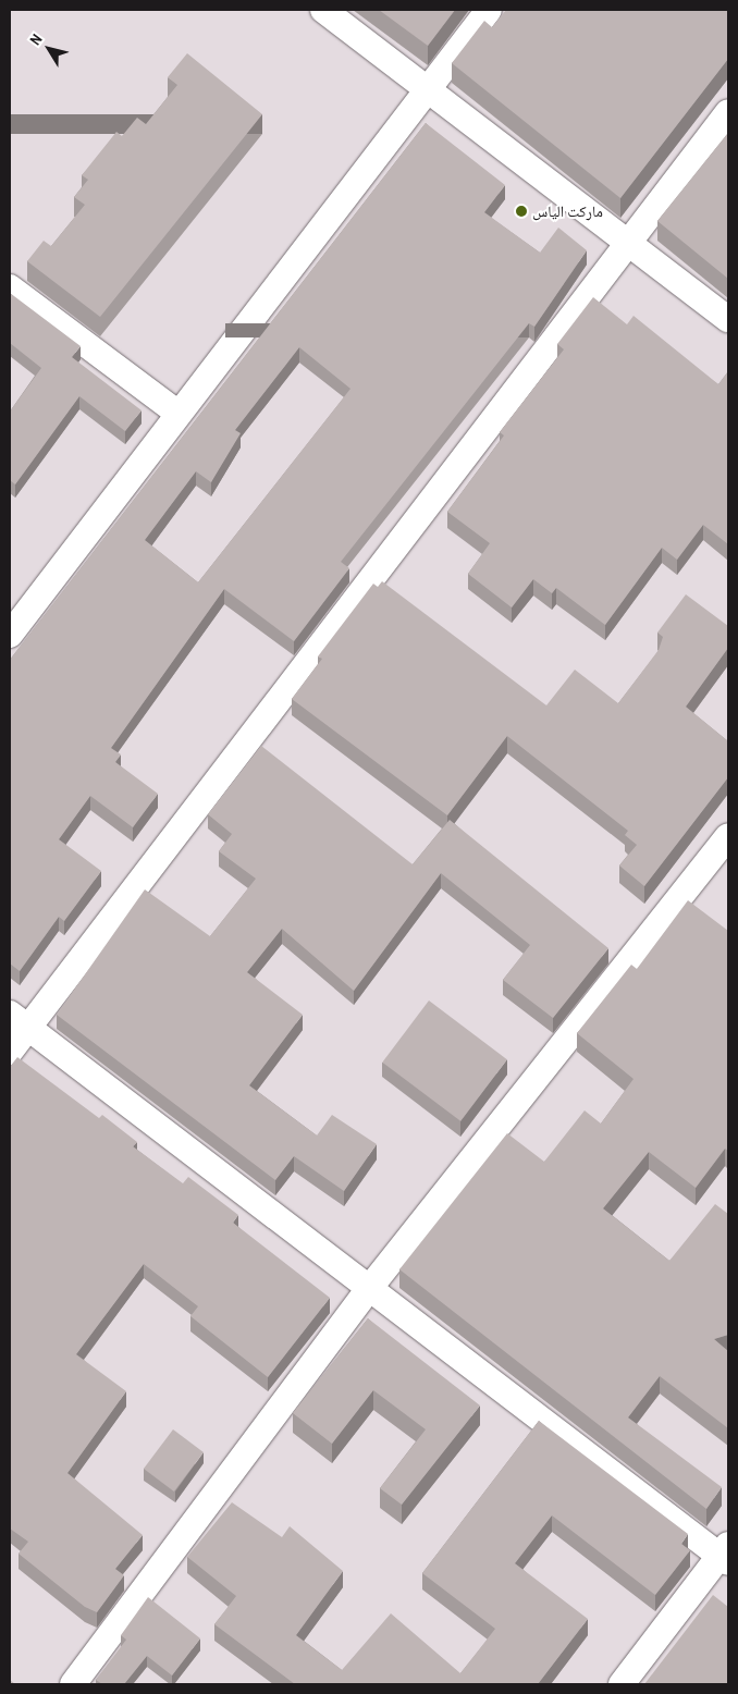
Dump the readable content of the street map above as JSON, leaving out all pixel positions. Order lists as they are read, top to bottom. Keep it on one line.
{"places":["مارکت الیاس"],"north":"top left"}
